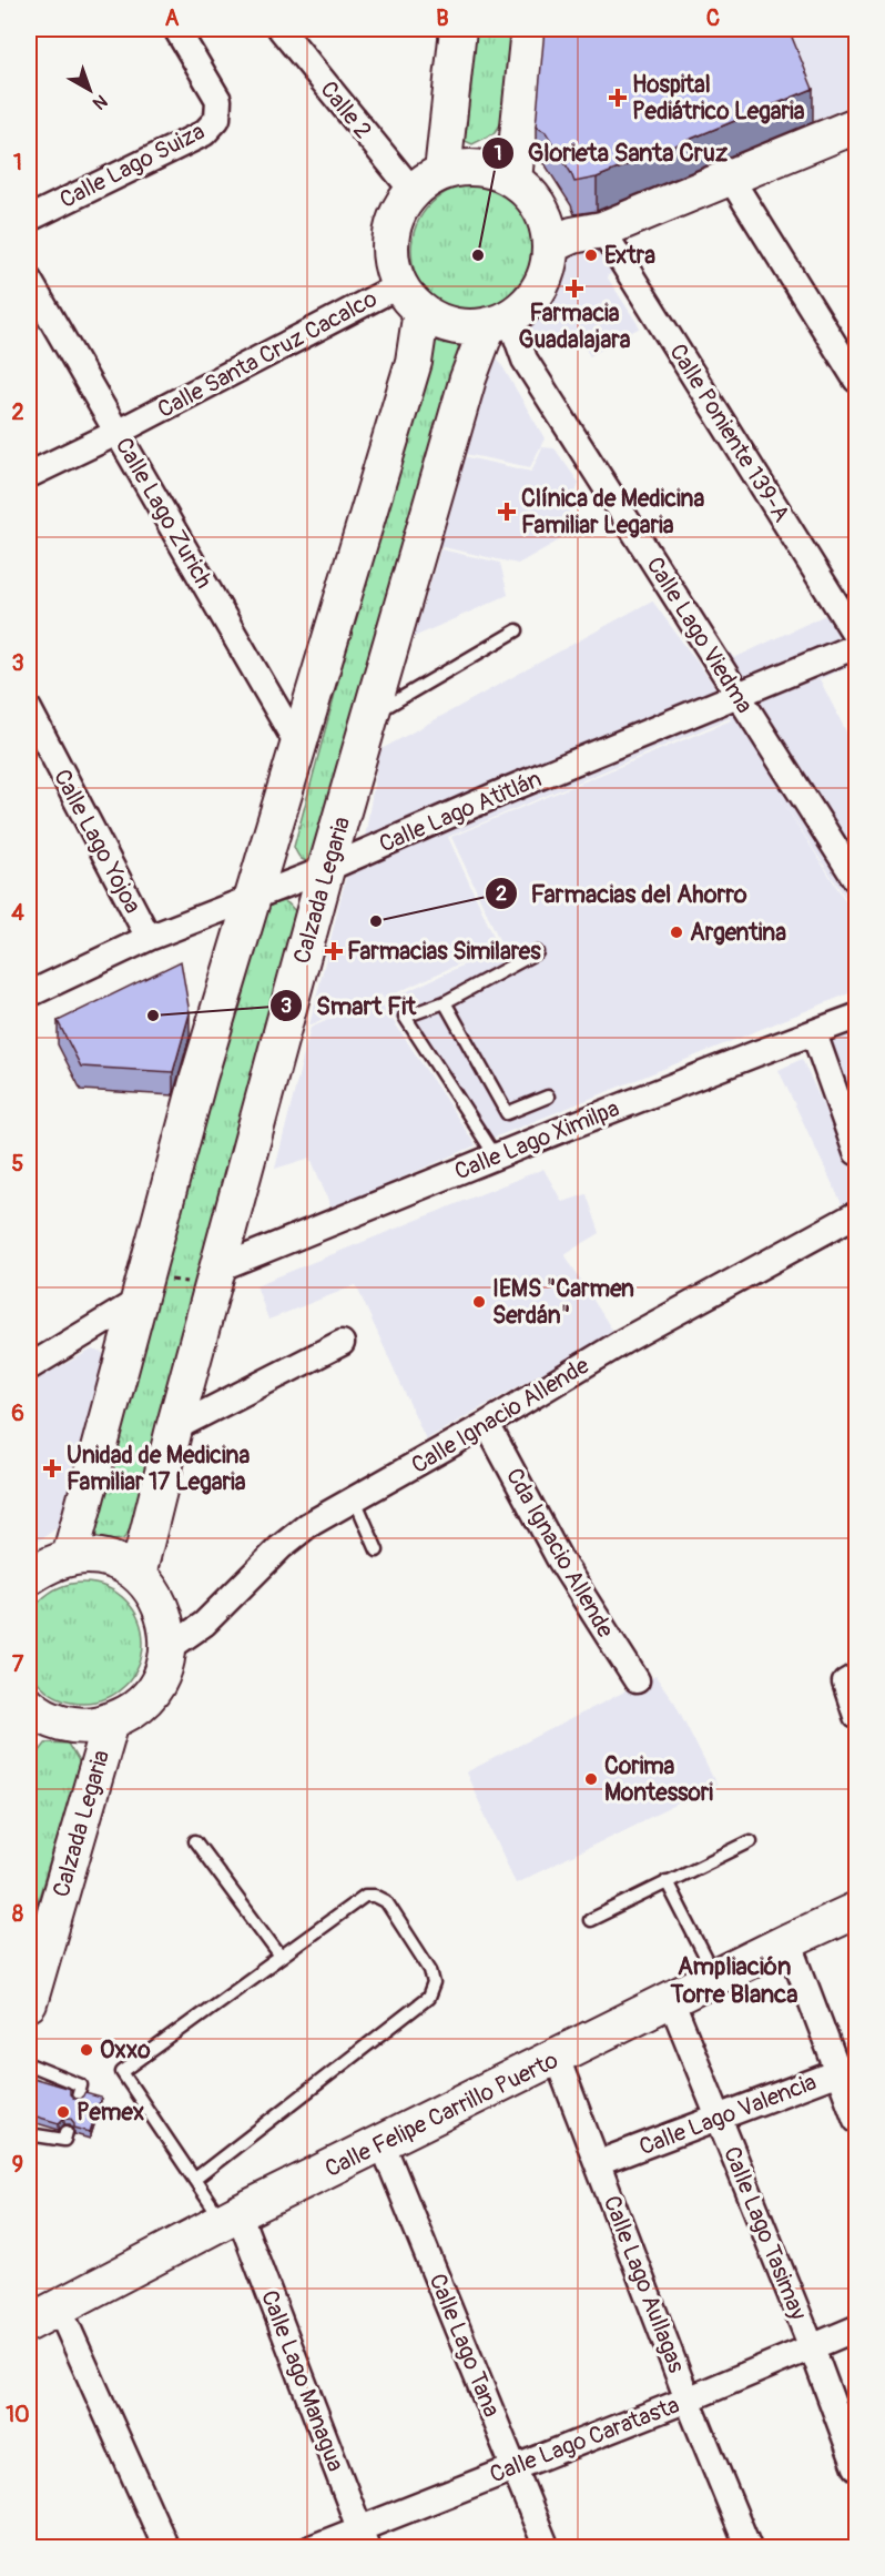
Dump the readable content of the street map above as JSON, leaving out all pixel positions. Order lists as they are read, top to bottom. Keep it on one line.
{"streets":{"main road":["Calzada Legaria","Calle Felipe Carrillo Puerto"],"street":["Calle 2","Calle Lago Suiza","Calle Santa Cruz Cacalco","Calle Poniente 139-A","Calle Lago Zurich","Calle Lago Viedma","Calle Lago Atitlán","Calle Lago Yojoa","Calle Lago Ximilpa","Calle Ignacio Allende","Cda Ignacio Allende","Calle Lago Valencia","Calle Lago Tasimay","Calle Lago Aullagas","Calle Lago Tana","Calle Lago Managua","Calle Lago Caratasta"]},"crossings":[["Calle 2","Calle Santa Cruz Cacalco"],["Calle 2","Calle Poniente 139-A"],["Calle 2","Calle Lago Viedma"],["Calle 2","Calzada Legaria"],["Calle Santa Cruz Cacalco","Calle Poniente 139-A"],["Calle Santa Cruz Cacalco","Calle Lago Zurich"],["Calle Santa Cruz Cacalco","Calle Lago Viedma"],["Calle Santa Cruz Cacalco","Calzada Legaria"],["Calle Poniente 139-A","Calle Lago Viedma"],["Calle Poniente 139-A","Calzada Legaria"],["Calle Lago Viedma","Calle Lago Atitlán"],["Calle Lago Viedma","Calzada Legaria"],["Calle Lago Atitlán","Calle Lago Yojoa"],["Calle Lago Atitlán","Calzada Legaria"],["Calzada Legaria","Calle Lago Ximilpa"],["Calle Ignacio Allende","Cda Ignacio Allende"],["Calle Felipe Carrillo Puerto","Calle Lago Tasimay"],["Calle Felipe Carrillo Puerto","Calle Lago Aullagas"],["Calle Felipe Carrillo Puerto","Calle Lago Tana"],["Calle Felipe Carrillo Puerto","Calle Lago Managua"],["Calle Lago Valencia","Calle Lago Tasimay"],["Calle Lago Valencia","Calle Lago Aullagas"],["Calle Lago Tasimay","Calle Lago Caratasta"],["Calle Lago Aullagas","Calle Lago Caratasta"],["Calle Lago Tana","Calle Lago Caratasta"],["Calle Lago Managua","Calle Lago Caratasta"]],"districts":["Ampliación Torre Blanca"],"places":{"health":["Hospital Pediátrico Legaria","Farmacia Guadalajara","Clínica de Medicina Familiar Legaria","Farmacias Similares","Unidad de Medicina Familiar 17 Legaria"],"other":["Glorieta Santa Cruz","Extra","Farmacias del Ahorro","Argentina","Smart Fit","IEMS \"Carmen Serdán\"","Corima Montessori","Oxxo","Pemex"]},"north":"bottom right","grid":{"columns":["A","B","C"],"rows":["1","2","3","4","5","6","7","8","9","10"]}}
